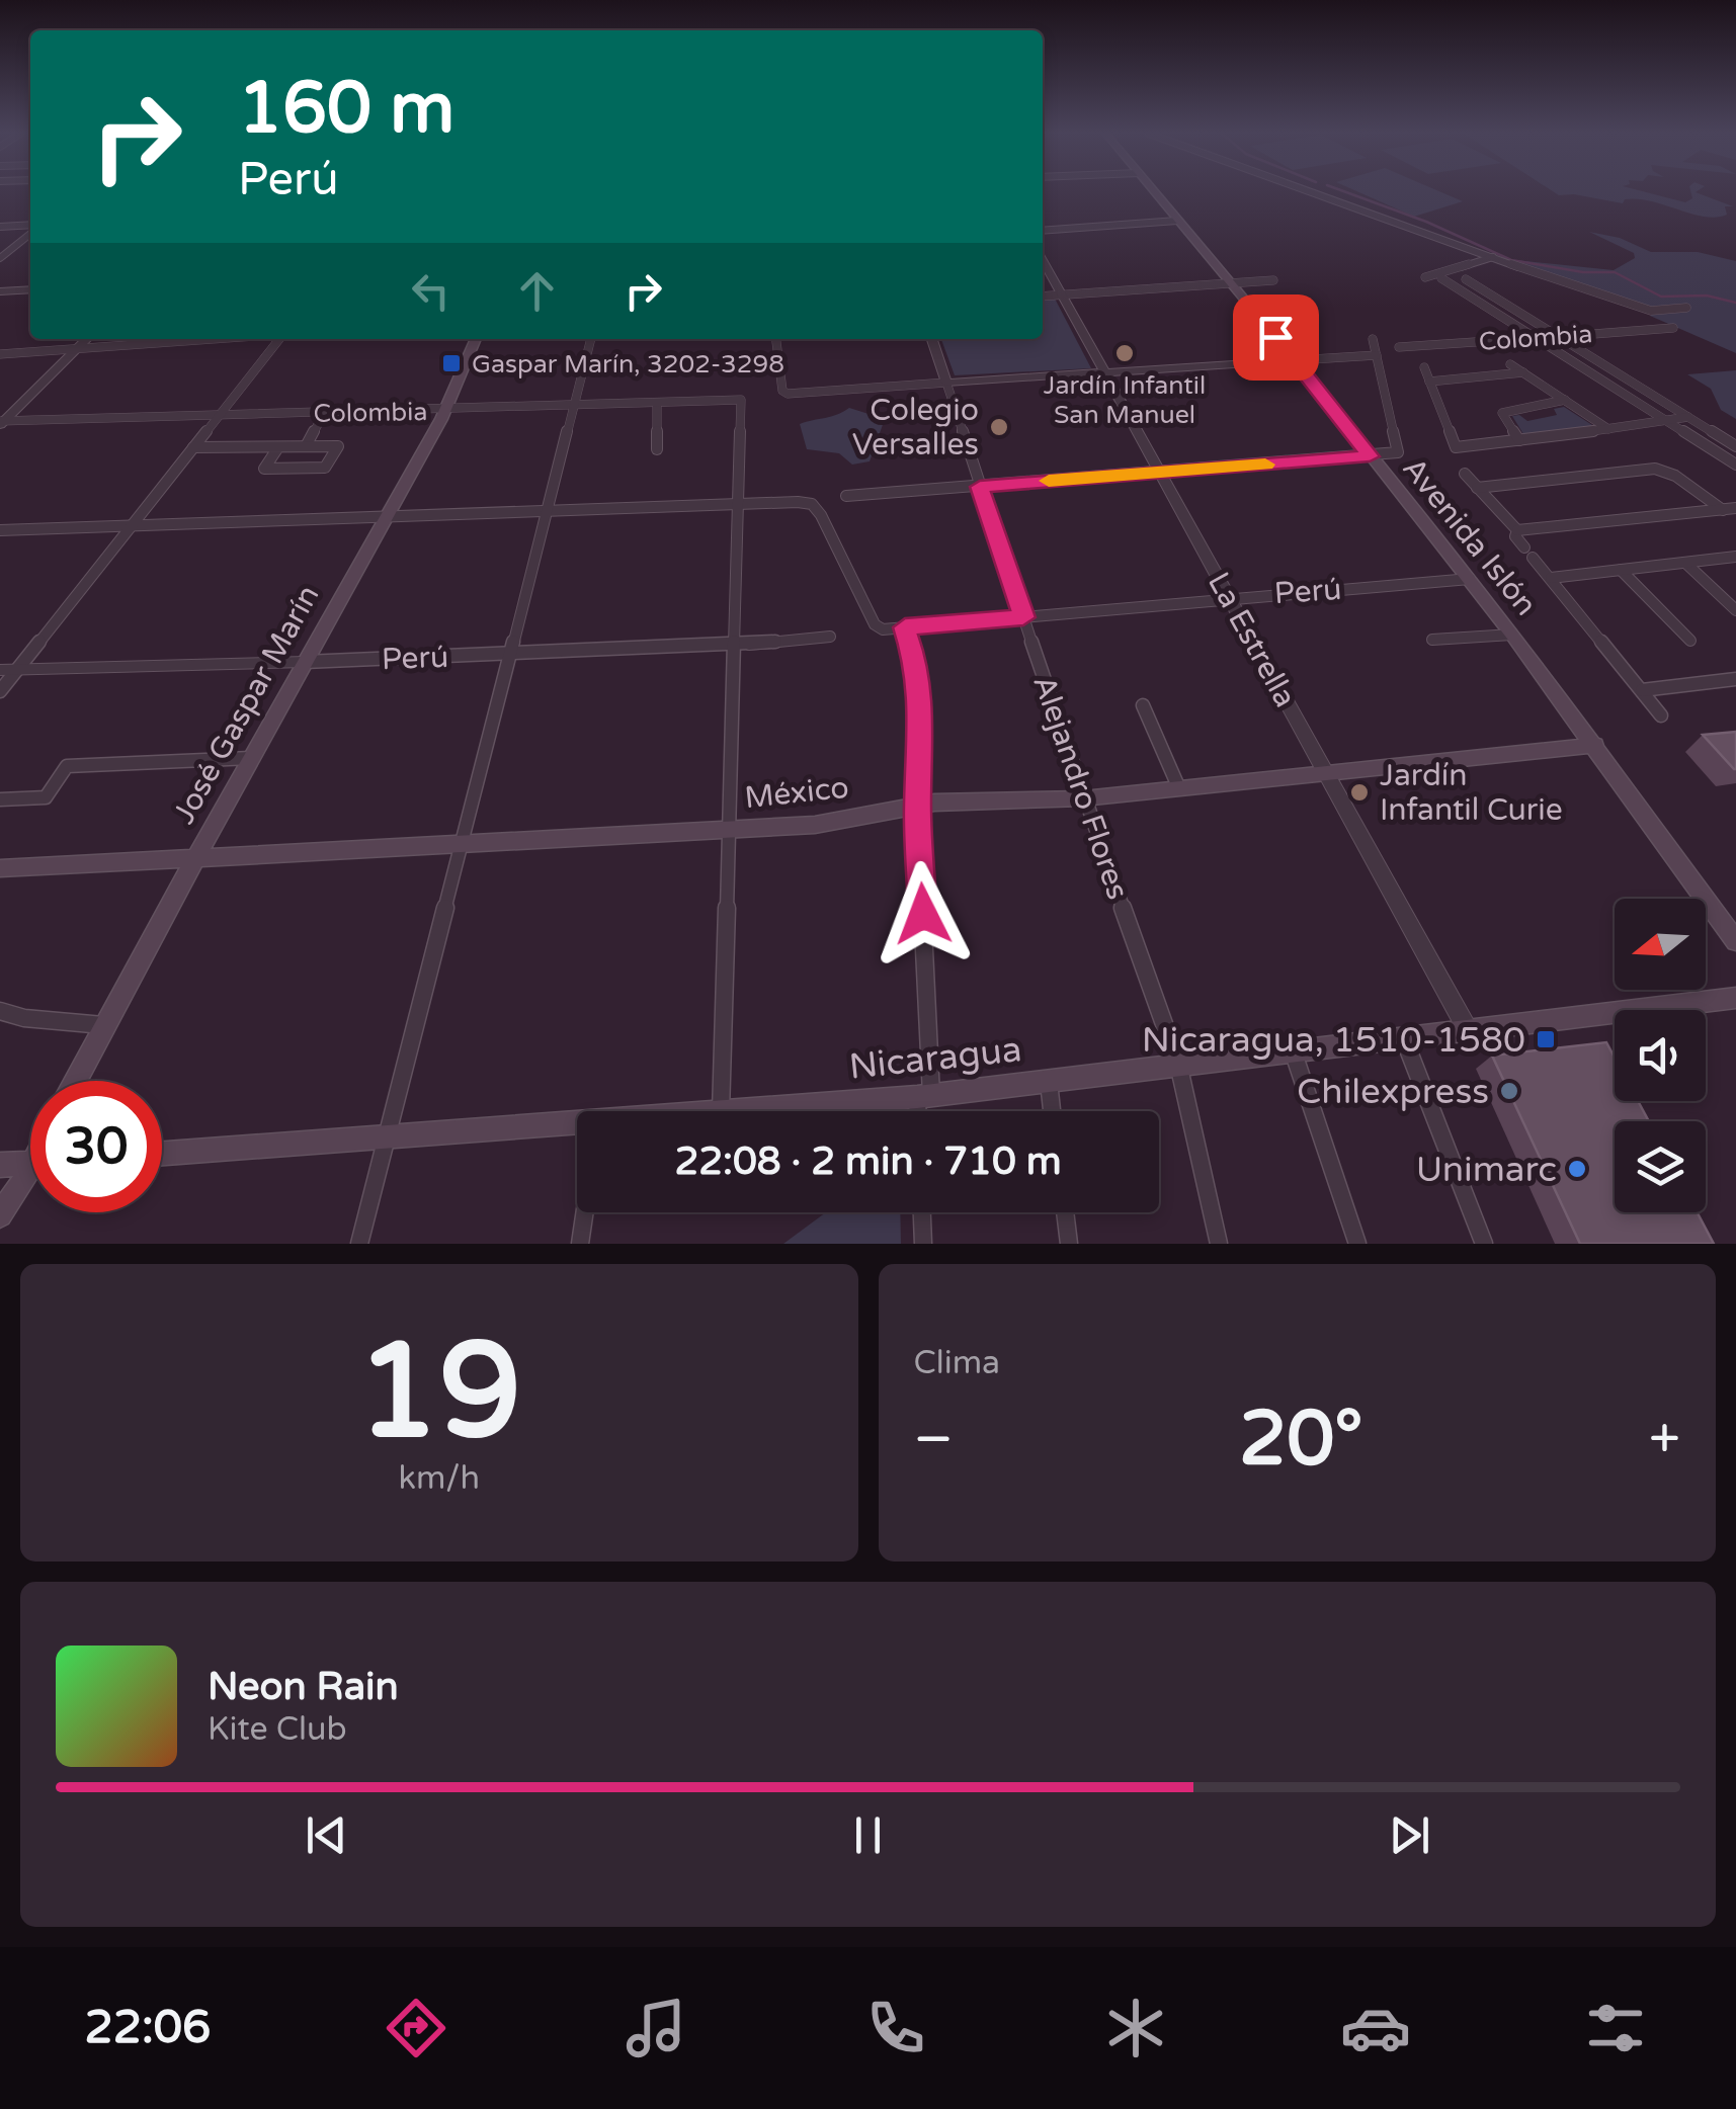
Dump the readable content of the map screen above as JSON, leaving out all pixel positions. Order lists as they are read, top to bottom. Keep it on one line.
{"streets":{"main road":["Avenida Islón","José Gaspar Marín","México","Nicaragua"],"street":["Colombia","Perú","La Estrella","Alejandro Flores"]},"crossings":[["Colombia","José Gaspar Marín"],["Avenida Islón","Perú"],["Avenida Islón","México"],["Perú","La Estrella"],["Perú","José Gaspar Marín"],["Perú","Alejandro Flores"],["La Estrella","México"],["La Estrella","Nicaragua"],["José Gaspar Marín","México"],["Alejandro Flores","México"],["Alejandro Flores","Nicaragua"]],"places":{"other":["Jardín Infantil San Manuel","Colegio Versalles","Jardín Infantil Curie","Chilexpress","Unimarc"],"transit":["Gaspar Marín, 3202-3298","Nicaragua, 1510-1580"]},"north":"left","page":{"turn":["160 m","Perú"],"limit":"30","trip":"22:08 · 2 min · 710 m","tile":[["19","km/h"],"Clima"],"heat":["−","20°","+"],"song":["Neon Rain","Kite Club"],"tabs":"22:06"}}
